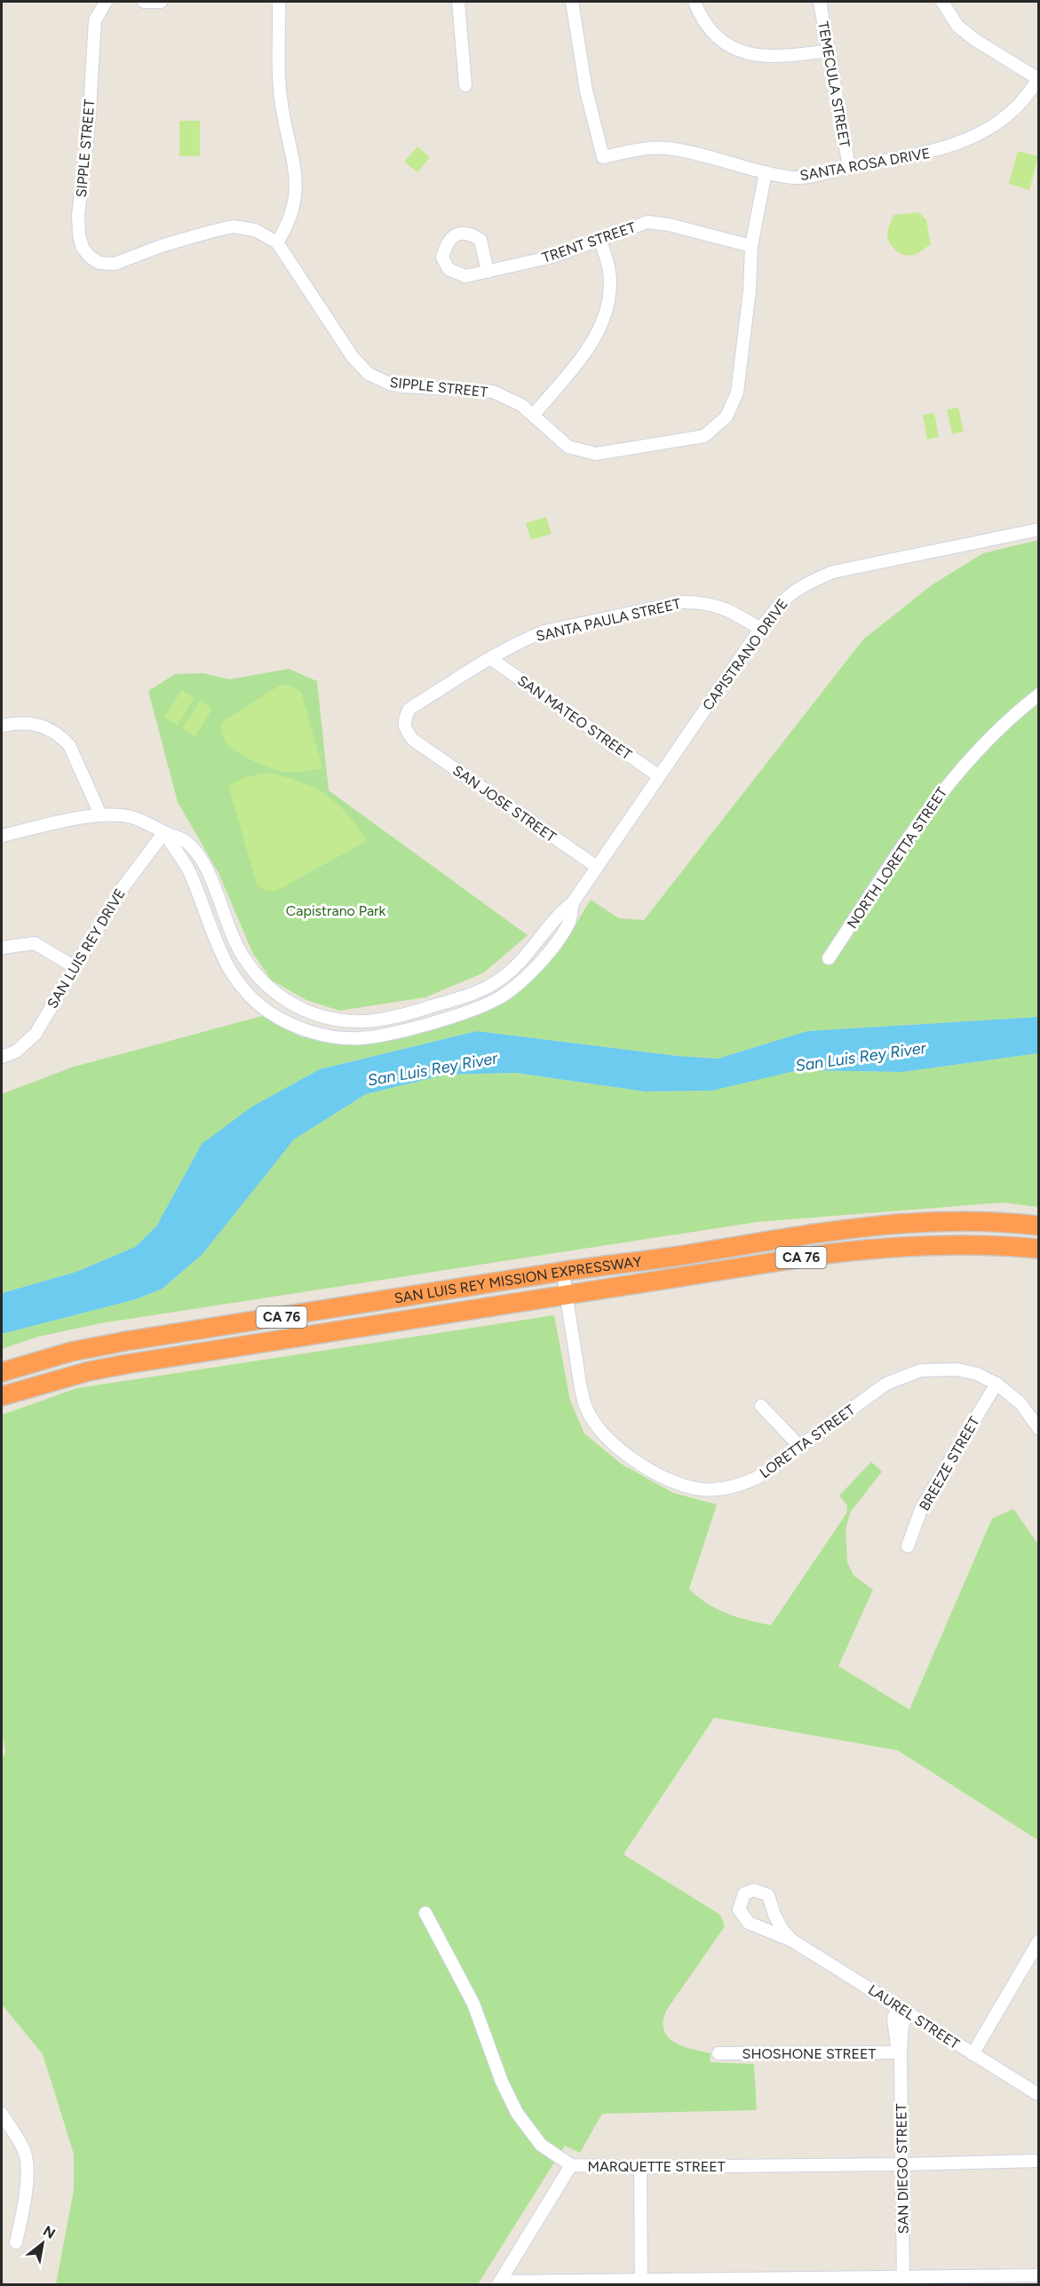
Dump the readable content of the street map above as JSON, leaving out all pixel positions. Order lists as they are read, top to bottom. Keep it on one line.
{"streets":{"highway":["CA 76","SAN LUIS REY MISSION EXPRESSWAY"],"street":["TEMECULA STREET","SIPPLE STREET","SANTA ROSA DRIVE","TRENT STREET","SANTA PAULA STREET","CAPISTRANO DRIVE","SAN MATEO STREET","SAN JOSE STREET","NORTH LORETTA STREET","SAN LUIS REY DRIVE","LORETTA STREET","BREEZE STREET","LAUREL STREET","SHOSHONE STREET","MARQUETTE STREET","SAN DIEGO STREET"]},"crossings":[["TEMECULA STREET","SANTA ROSA DRIVE"],["SIPPLE STREET","SANTA ROSA DRIVE"],["SIPPLE STREET","TRENT STREET"],["SANTA PAULA STREET","CAPISTRANO DRIVE"],["SANTA PAULA STREET","SAN MATEO STREET"],["SANTA PAULA STREET","SAN JOSE STREET"],["CAPISTRANO DRIVE","SAN MATEO STREET"],["CAPISTRANO DRIVE","SAN JOSE STREET"],["CAPISTRANO DRIVE","SAN LUIS REY DRIVE"],["CA 76","SAN LUIS REY MISSION EXPRESSWAY"],["SAN LUIS REY MISSION EXPRESSWAY","LORETTA STREET"],["LORETTA STREET","BREEZE STREET"],["LAUREL STREET","SAN DIEGO STREET"],["SHOSHONE STREET","SAN DIEGO STREET"],["MARQUETTE STREET","SAN DIEGO STREET"]],"water":["San Luis Rey River"],"parks":["Capistrano Park"],"north":"top right"}
